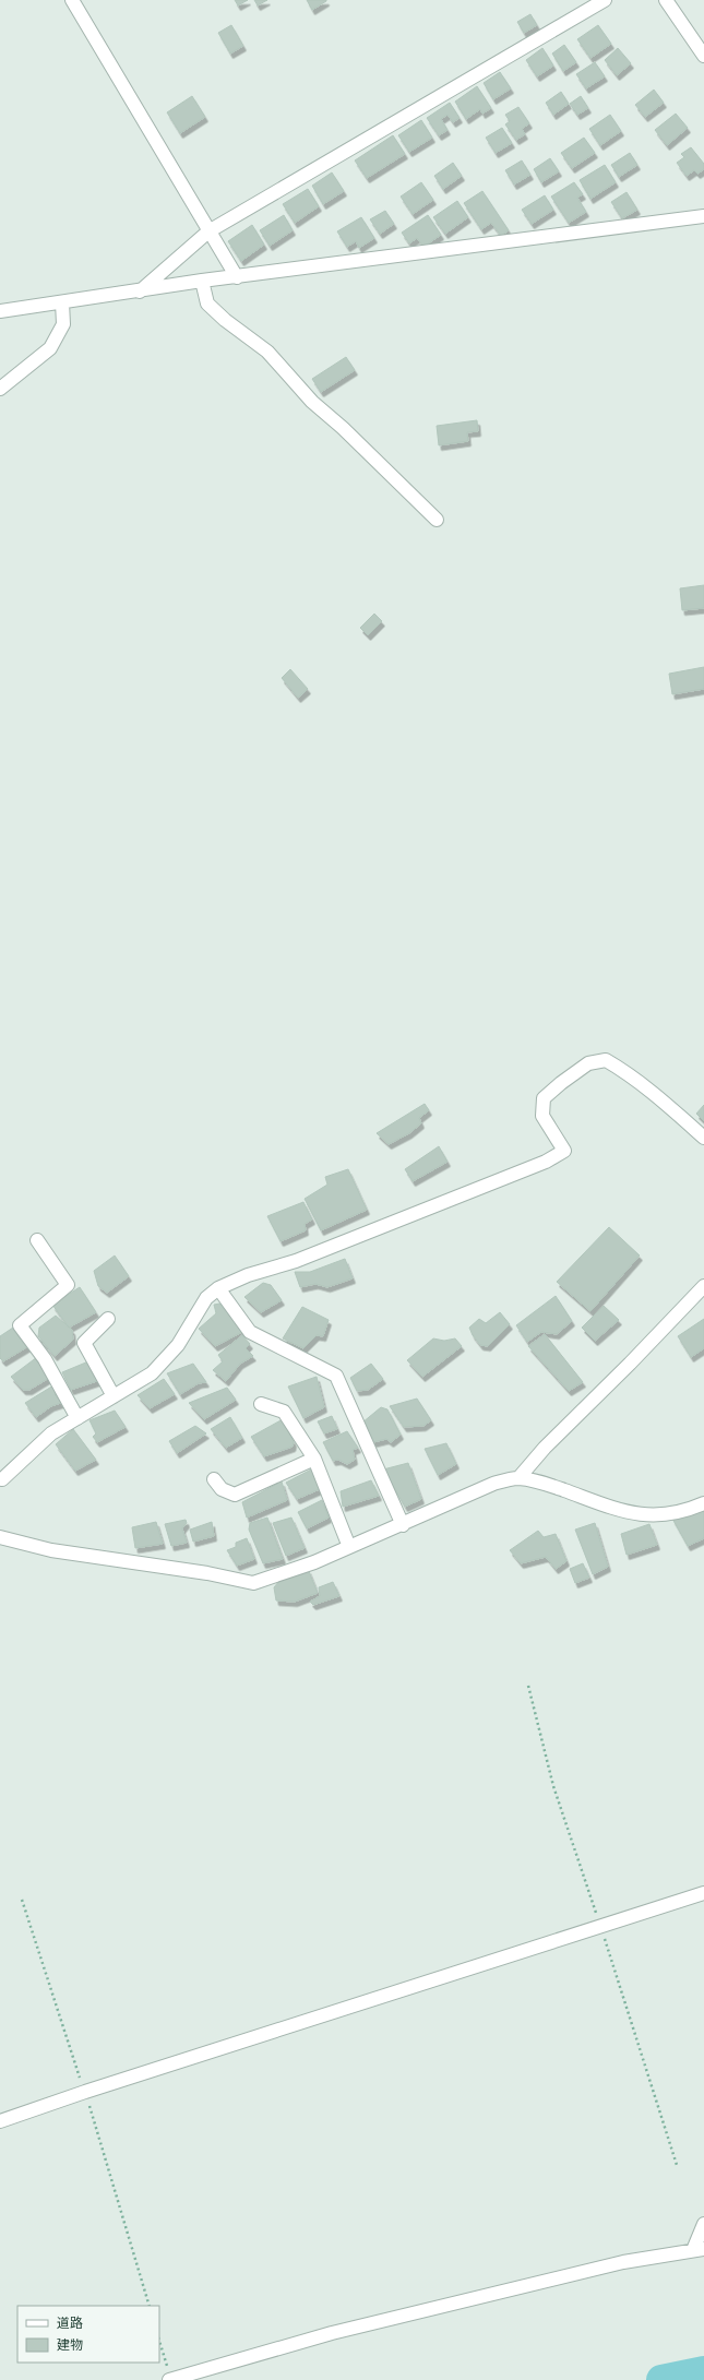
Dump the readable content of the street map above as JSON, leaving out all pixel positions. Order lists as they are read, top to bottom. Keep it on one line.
{"legend":["道路","建物"]}
